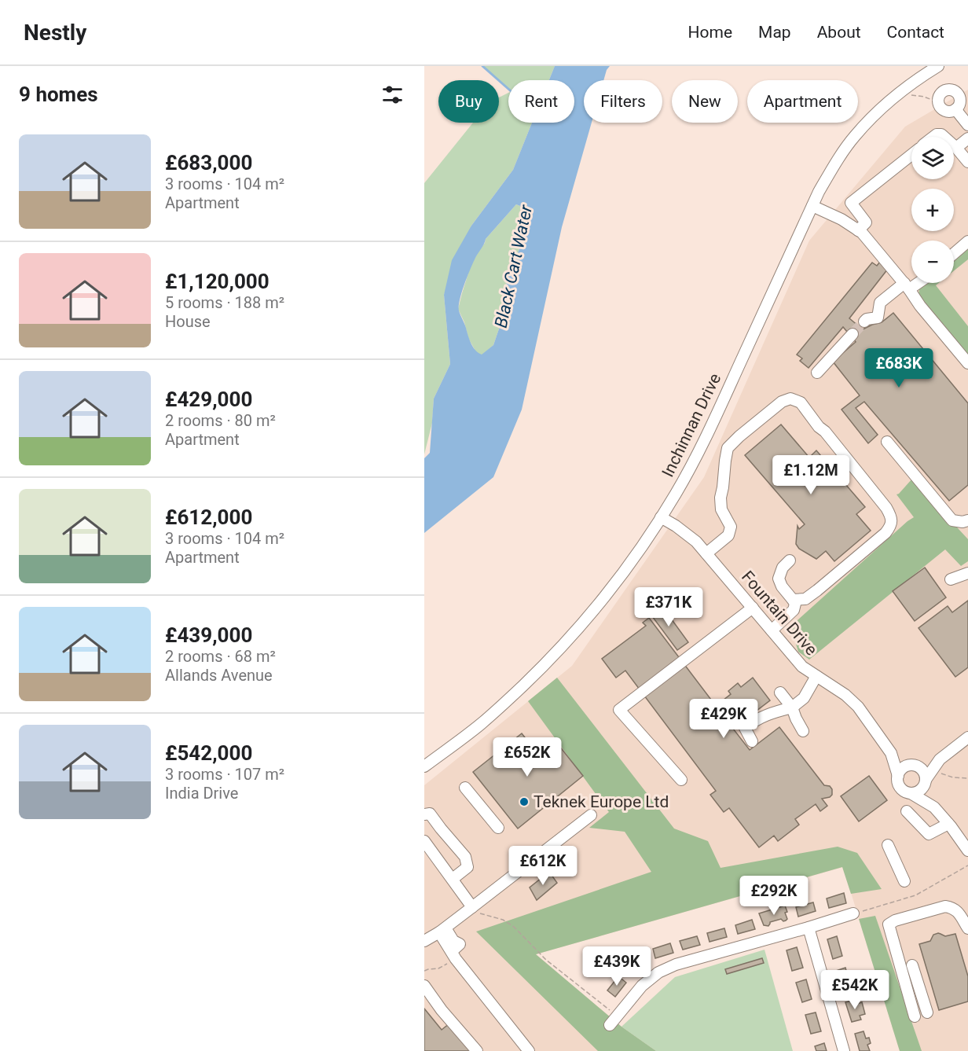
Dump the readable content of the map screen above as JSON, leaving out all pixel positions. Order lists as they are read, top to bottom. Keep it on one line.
{"streets":{"street":["Inchinnan Drive","Fountain Drive"]},"crossings":[["Inchinnan Drive","Fountain Drive"]],"water":["Black Cart Water"],"places":["Teknek Europe Ltd"],"page":{"header":"Nestly","nav":["Home","Map","About","Contact"],"heading":"9 homes","chip":["Buy","Rent","Filters","New","Apartment"],"list":[{"name":"£683,000","note":"3 rooms · 104 m² · Apartment"},{"name":"£1,120,000","note":"5 rooms · 188 m² · House"},{"name":"£429,000","note":"2 rooms · 80 m² · Apartment"},{"name":"£612,000","note":"3 rooms · 104 m² · Apartment"},{"name":"£439,000","note":"2 rooms · 68 m² · Allands Avenue"},{"name":"£542,000","note":"3 rooms · 107 m² · India Drive"}],"map_buttons":["+","−"],"price":["£683K","£1.12M","£371K","£429K","£652K","£612K","£292K","£439K","£542K"]}}
